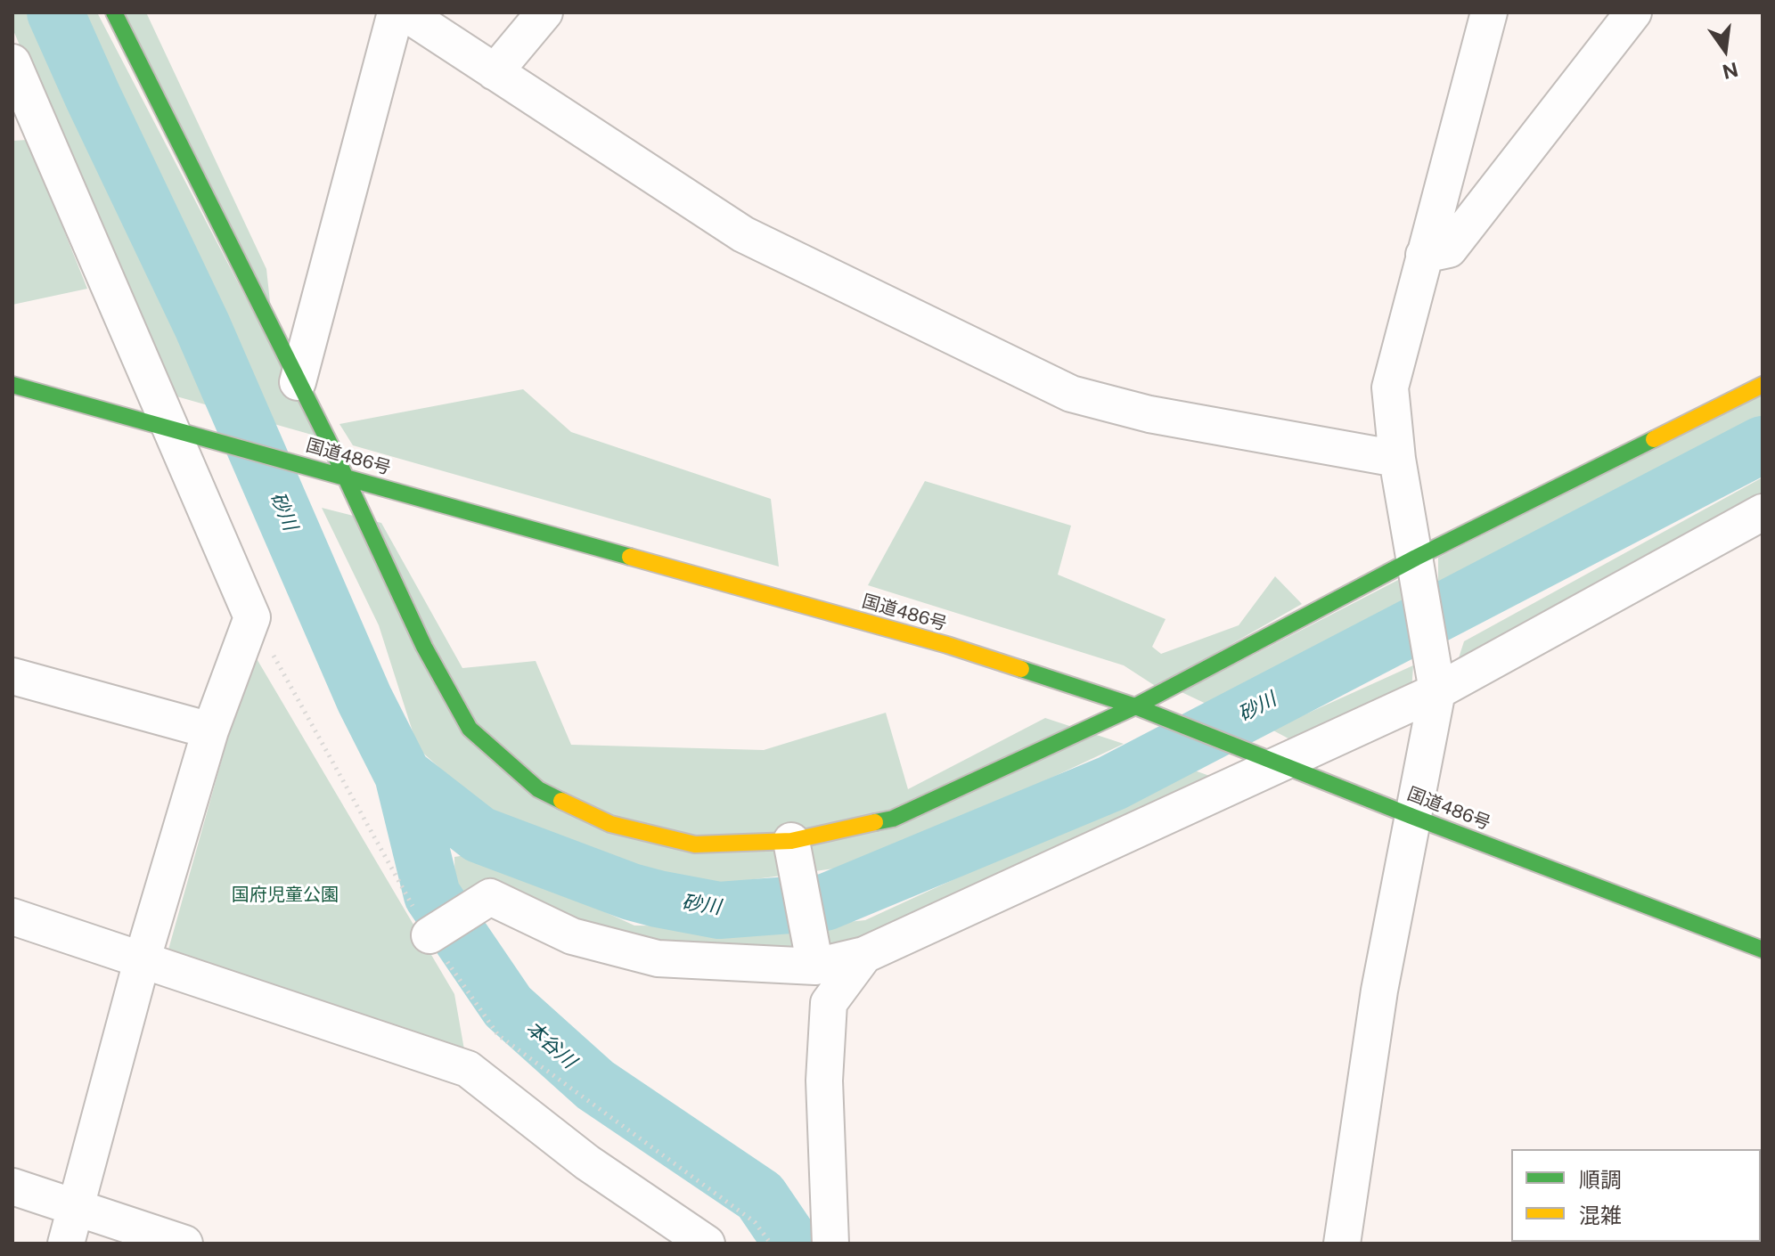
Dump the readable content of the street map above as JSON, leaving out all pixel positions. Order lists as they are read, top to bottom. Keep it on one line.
{"streets":{"main road":["国道486号"]},"water":["砂川","本谷川"],"parks":["国府児童公園"],"legend":["順調","混雑"],"north":"bottom"}
